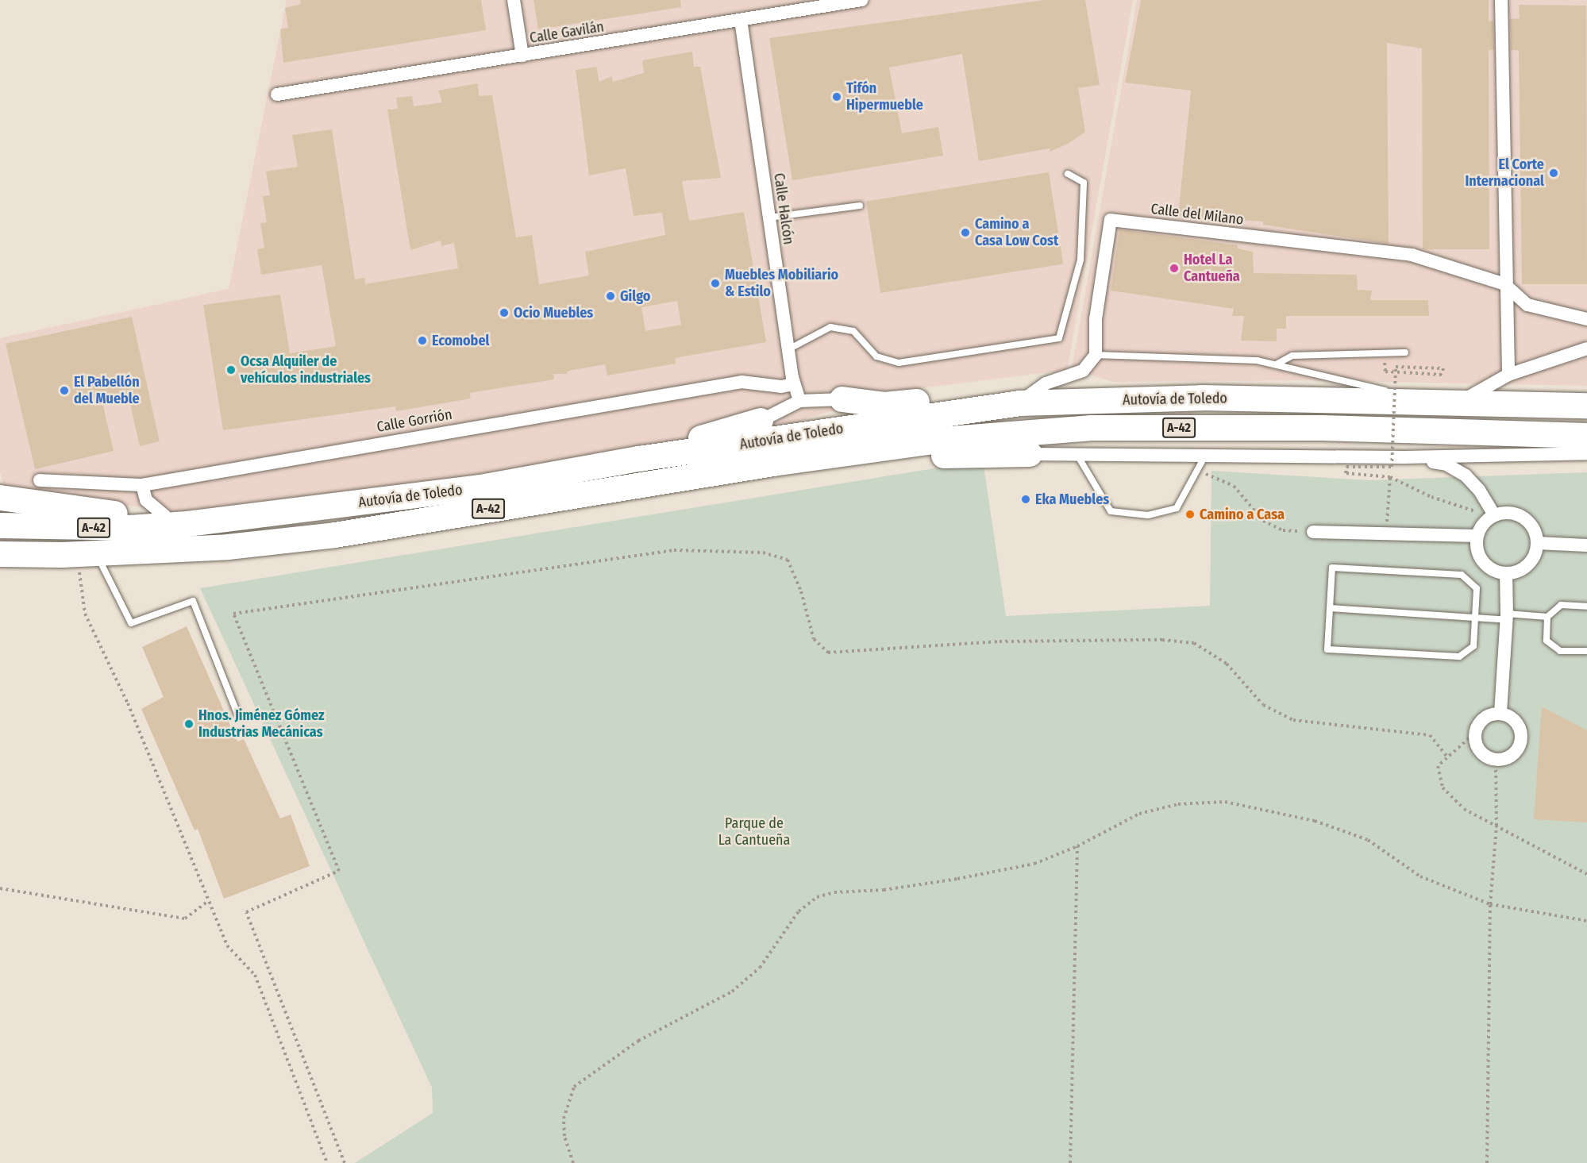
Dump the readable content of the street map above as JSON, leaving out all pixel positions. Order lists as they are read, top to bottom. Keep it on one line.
{"streets":{"highway":["Autovía de Toledo","A-42"],"street":["Calle Gavilán","Calle Halcón","Calle del Milano","Calle Gorrión"]},"crossings":[["Calle Gavilán","Calle Halcón"],["Calle Halcón","Calle Gorrión"]],"parks":["Parque de La Cantueña"],"places":["Tifón Hipermueble","El Corte Internacional","Camino a Casa Low Cost","Hotel La Cantueña","Muebles Mobiliario & Estilo","Gilgo","Ocio Muebles","Ecomobel","Ocsa Alquiler de vehículos industriales","El Pabellón del Mueble","Eka Muebles","Camino a Casa","Hnos. Jiménez Gómez Industrias Mecánicas"]}
